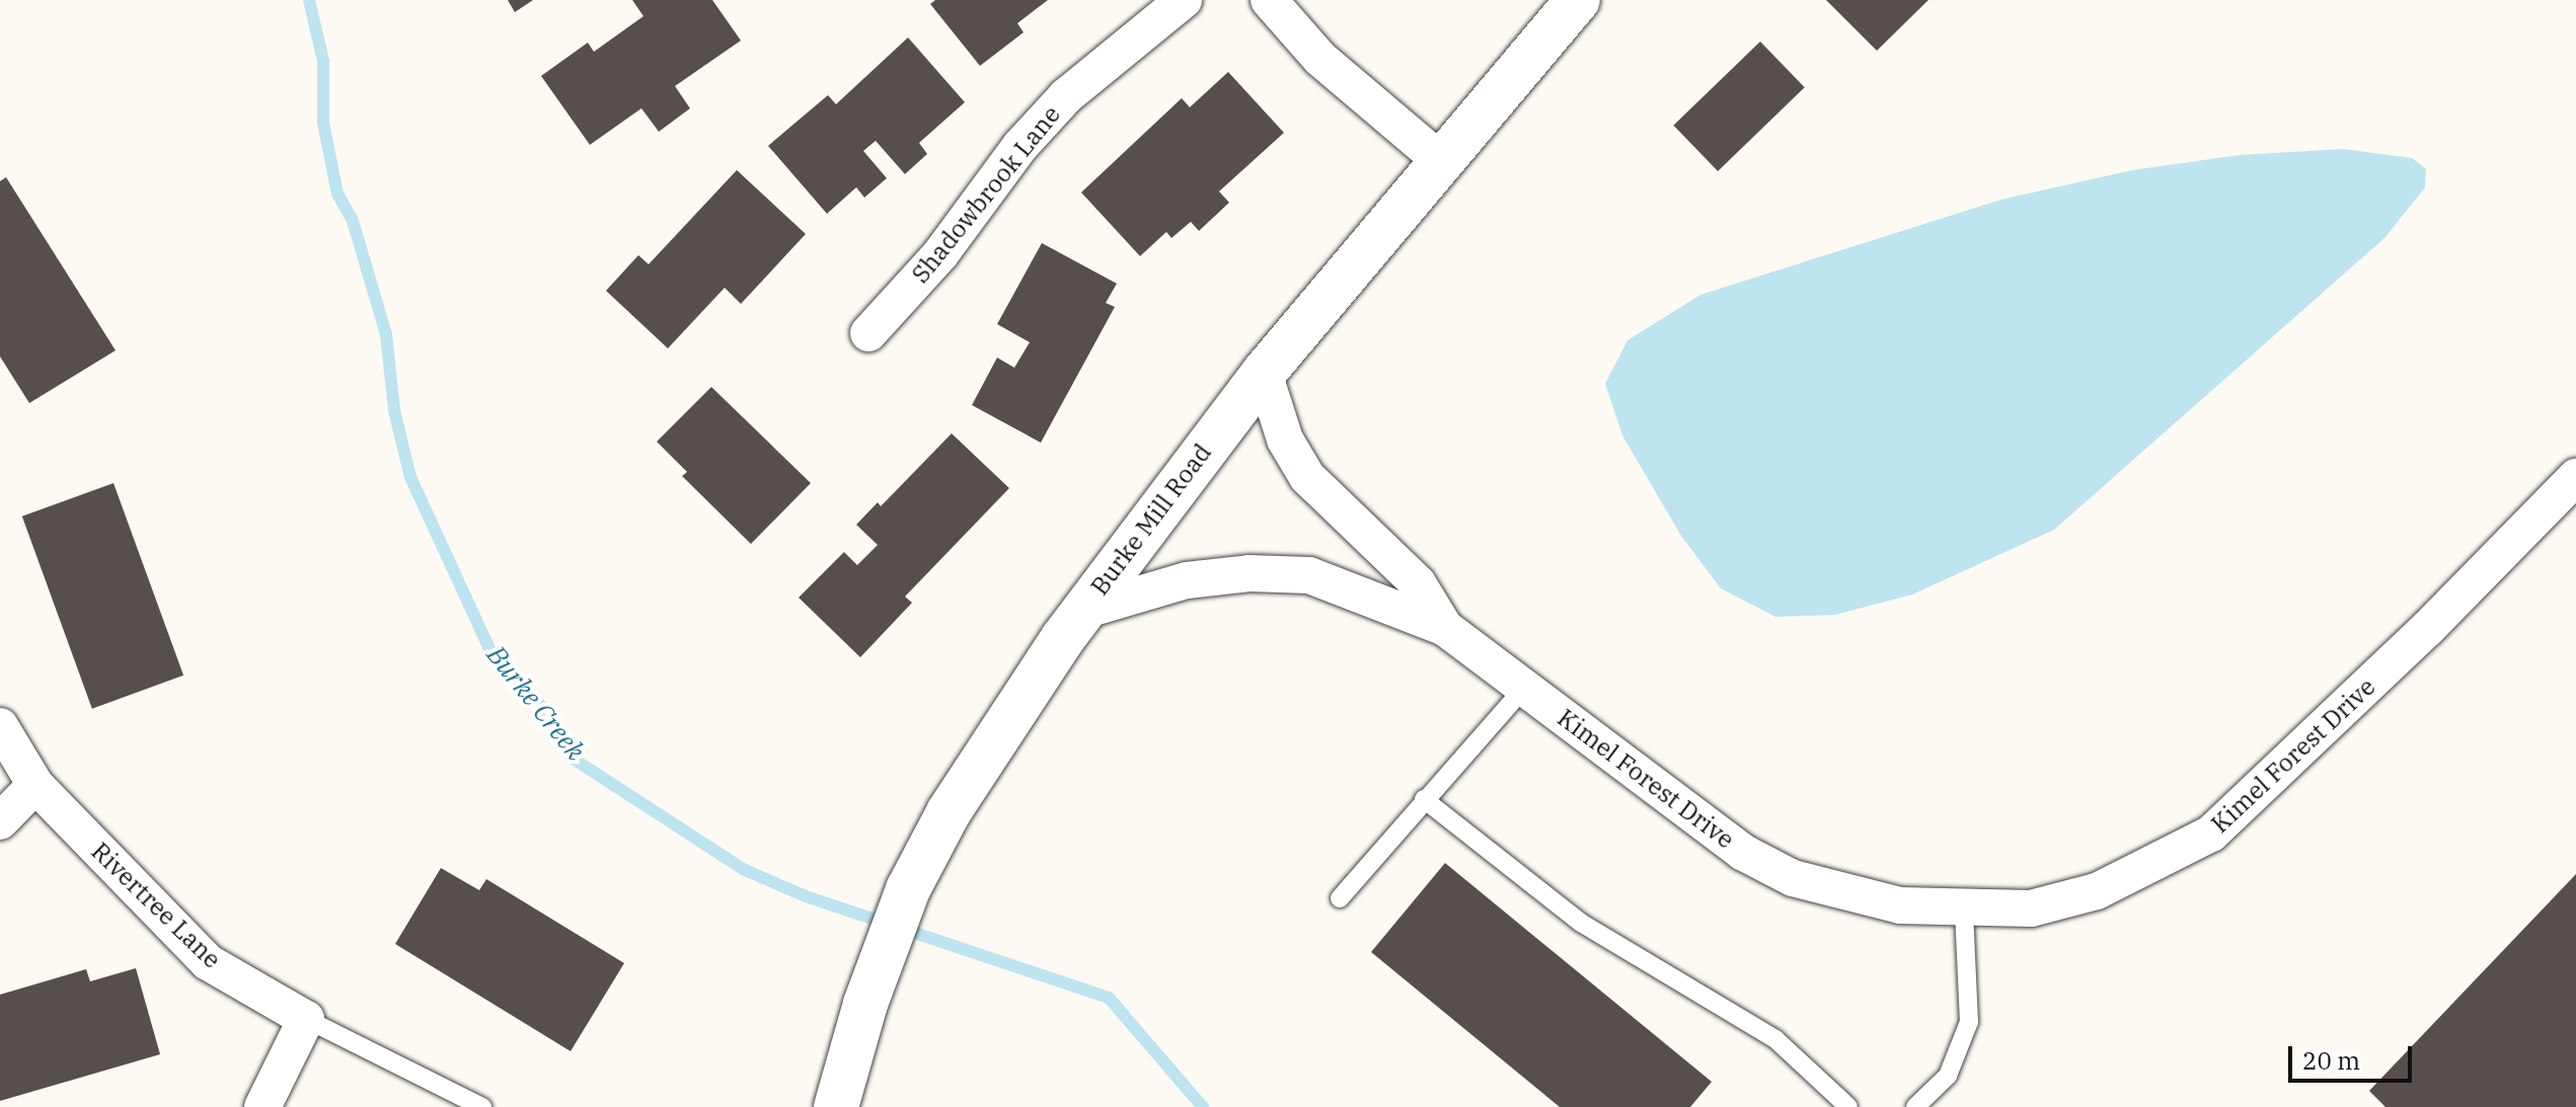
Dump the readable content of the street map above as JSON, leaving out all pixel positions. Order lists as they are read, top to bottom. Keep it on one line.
{"streets":{"street":["Shadowbrook Lane","Burke Mill Road","Kimel Forest Drive","Rivertree Lane"]},"crossings":[["Burke Mill Road","Kimel Forest Drive"]],"water":["Burke Creek"],"scale_bar":"20 m"}
